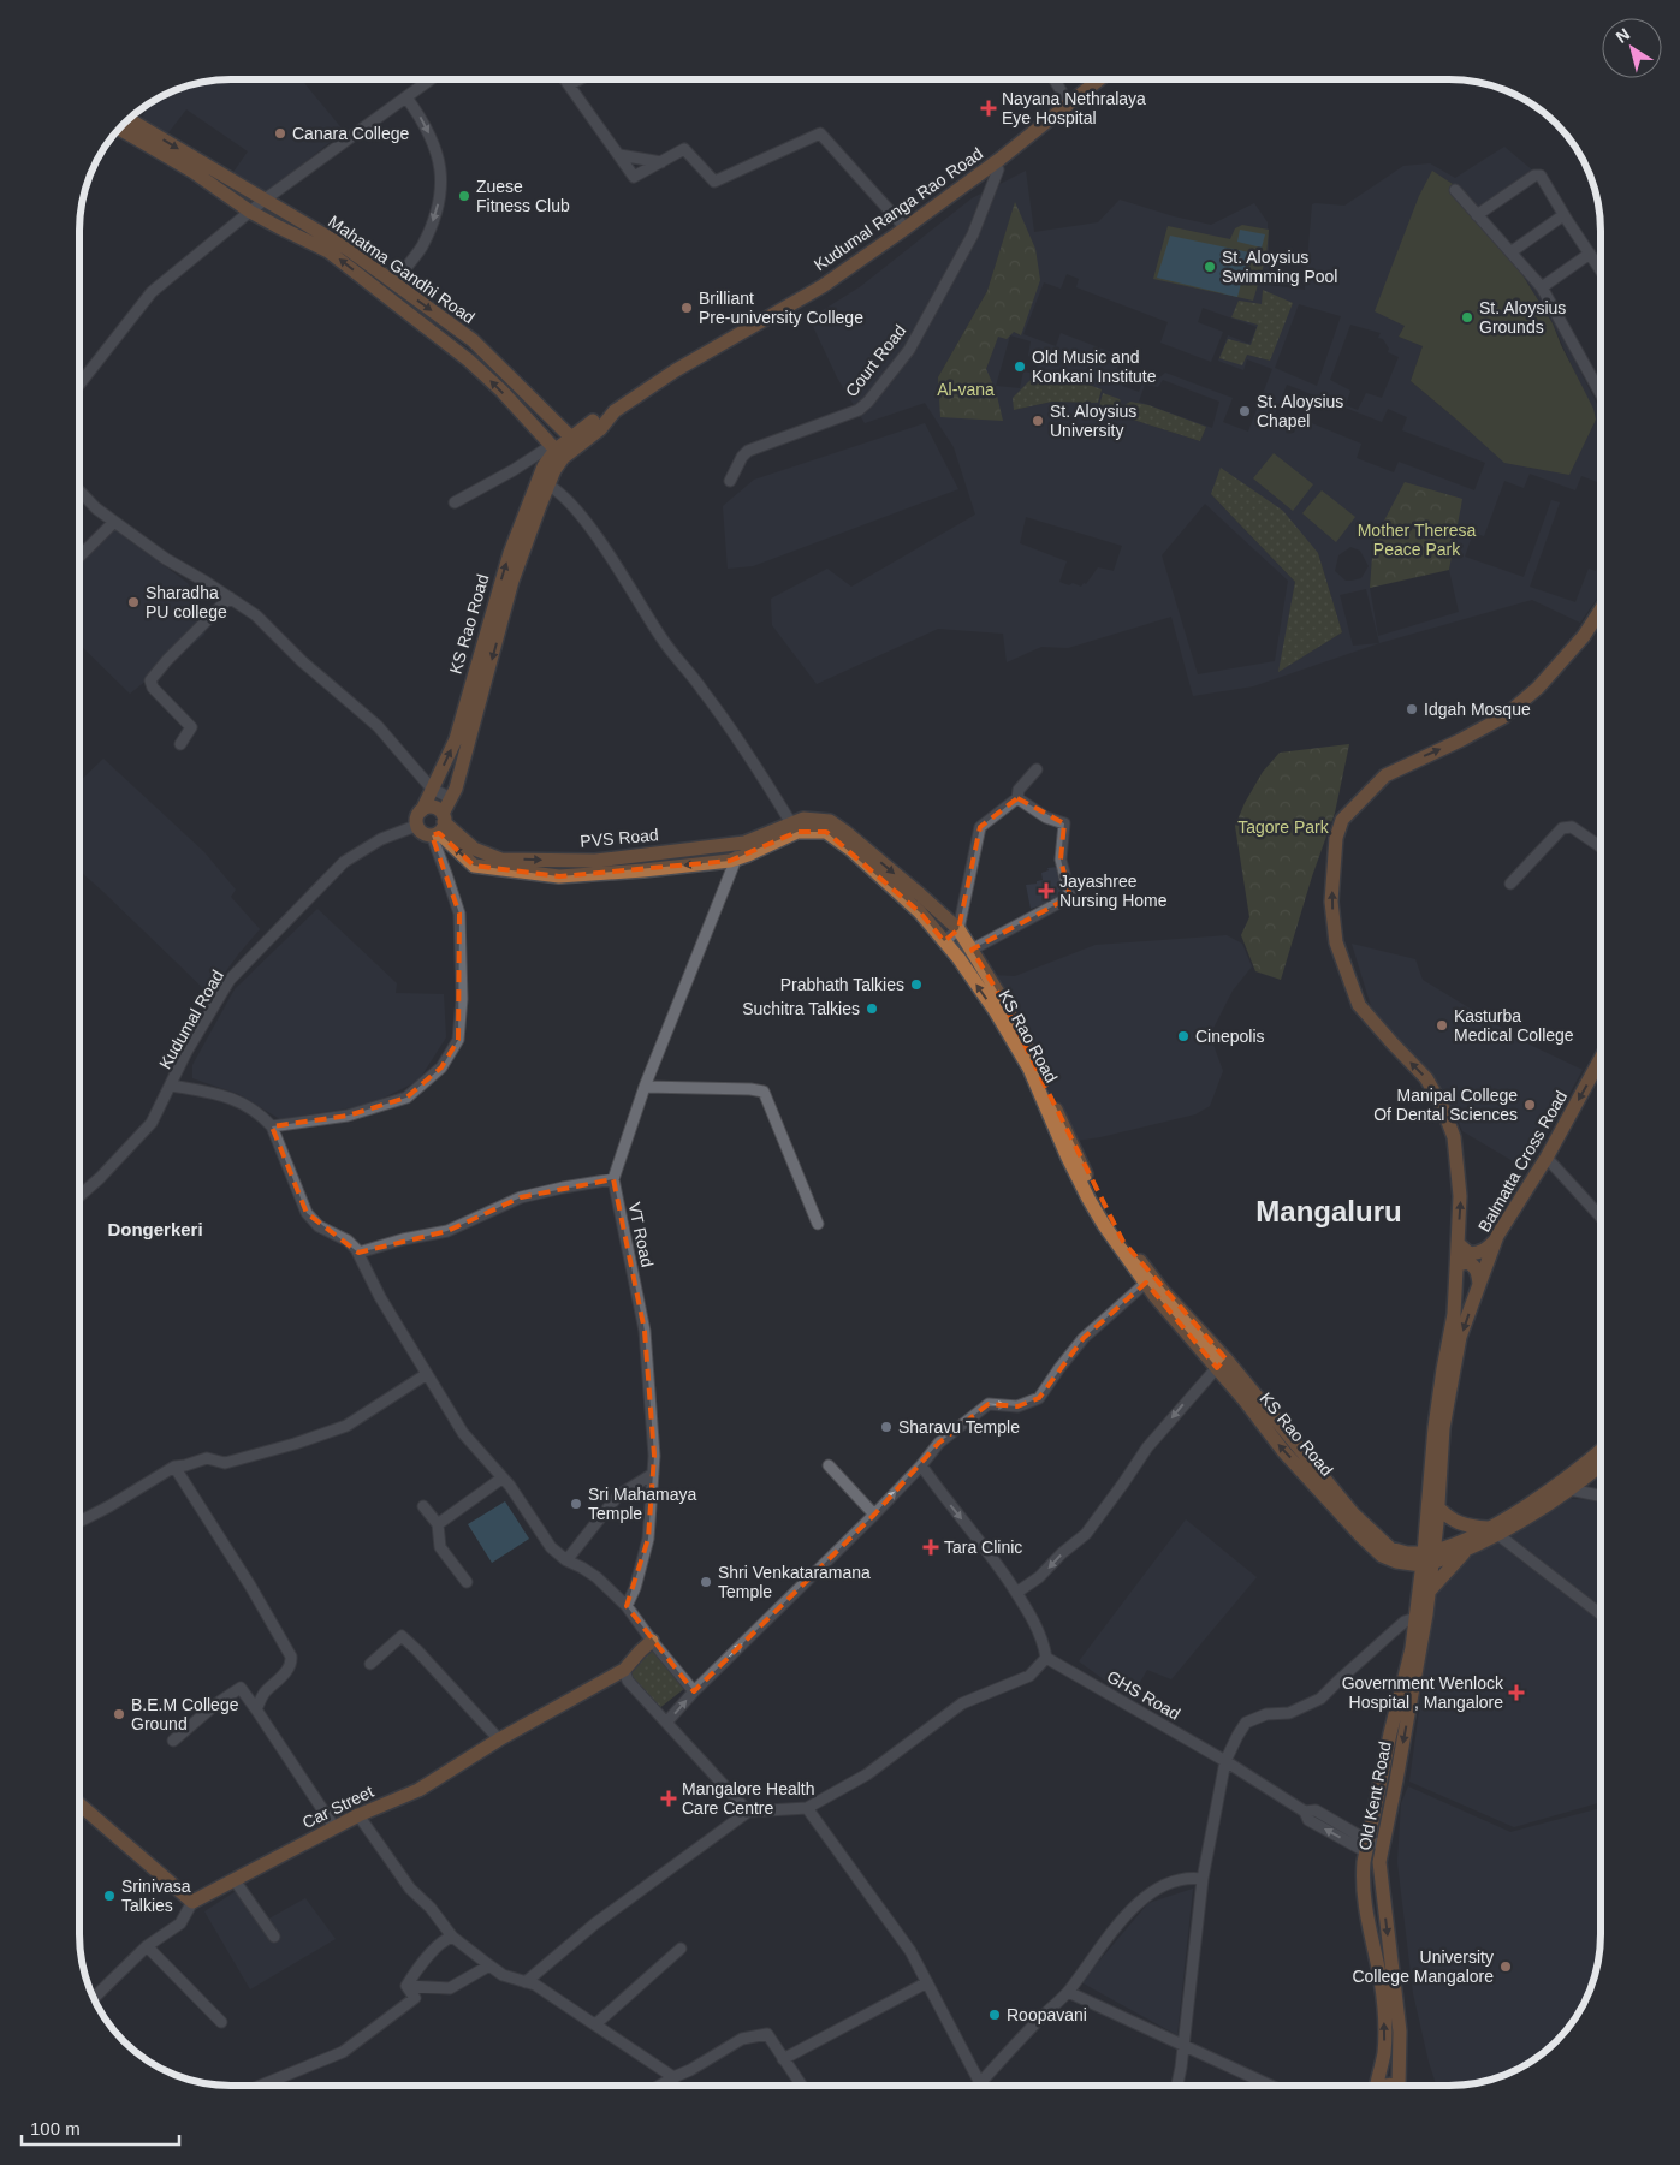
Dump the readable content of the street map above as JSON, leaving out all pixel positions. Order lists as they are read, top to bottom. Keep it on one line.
{"streets":{"main road":["Kudumal Ranga Rao Road","Mahatma Gandhi Road","KS Rao Road","PVS Road","Balmatta Cross Road","Old Kent Road","Car Street"],"street":["Court Road","Kudumal Road","VT Road","GHS Road"]},"crossings":[["Kudumal Ranga Rao Road","Mahatma Gandhi Road"],["Kudumal Ranga Rao Road","Court Road"],["Kudumal Ranga Rao Road","KS Rao Road"],["Mahatma Gandhi Road","KS Rao Road"],["KS Rao Road","PVS Road"],["KS Rao Road","Kudumal Road"],["PVS Road","Kudumal Road"],["Balmatta Cross Road","Old Kent Road"],["GHS Road","Old Kent Road"]],"one_way":["PVS Road"],"districts":["Mangaluru","Dongerkeri"],"parks":["Al-vana","Mother Theresa Peace Park","Tagore Park"],"places":{"health":["Nayana Nethralaya Eye Hospital","Jayashree Nursing Home","Tara Clinic","Government Wenlock Hospital , Mangalore","Mangalore Health Care Centre"],"other":["Canara College","Zuese Fitness Club","St. Aloysius Swimming Pool","Brilliant Pre-university College","St. Aloysius Grounds","Old Music and Konkani Institute","St. Aloysius Chapel","St. Aloysius University","Sharadha PU college","Idgah Mosque","Prabhath Talkies","Suchitra Talkies","Kasturba Medical College","Cinepolis","Manipal College Of Dental Sciences","Sharavu Temple","Sri Mahamaya Temple","Shri Venkataramana Temple","B.E.M College Ground","Srinivasa Talkies","University College Mangalore","Roopavani"]},"scale_bar":"100 m","north":"top left"}
